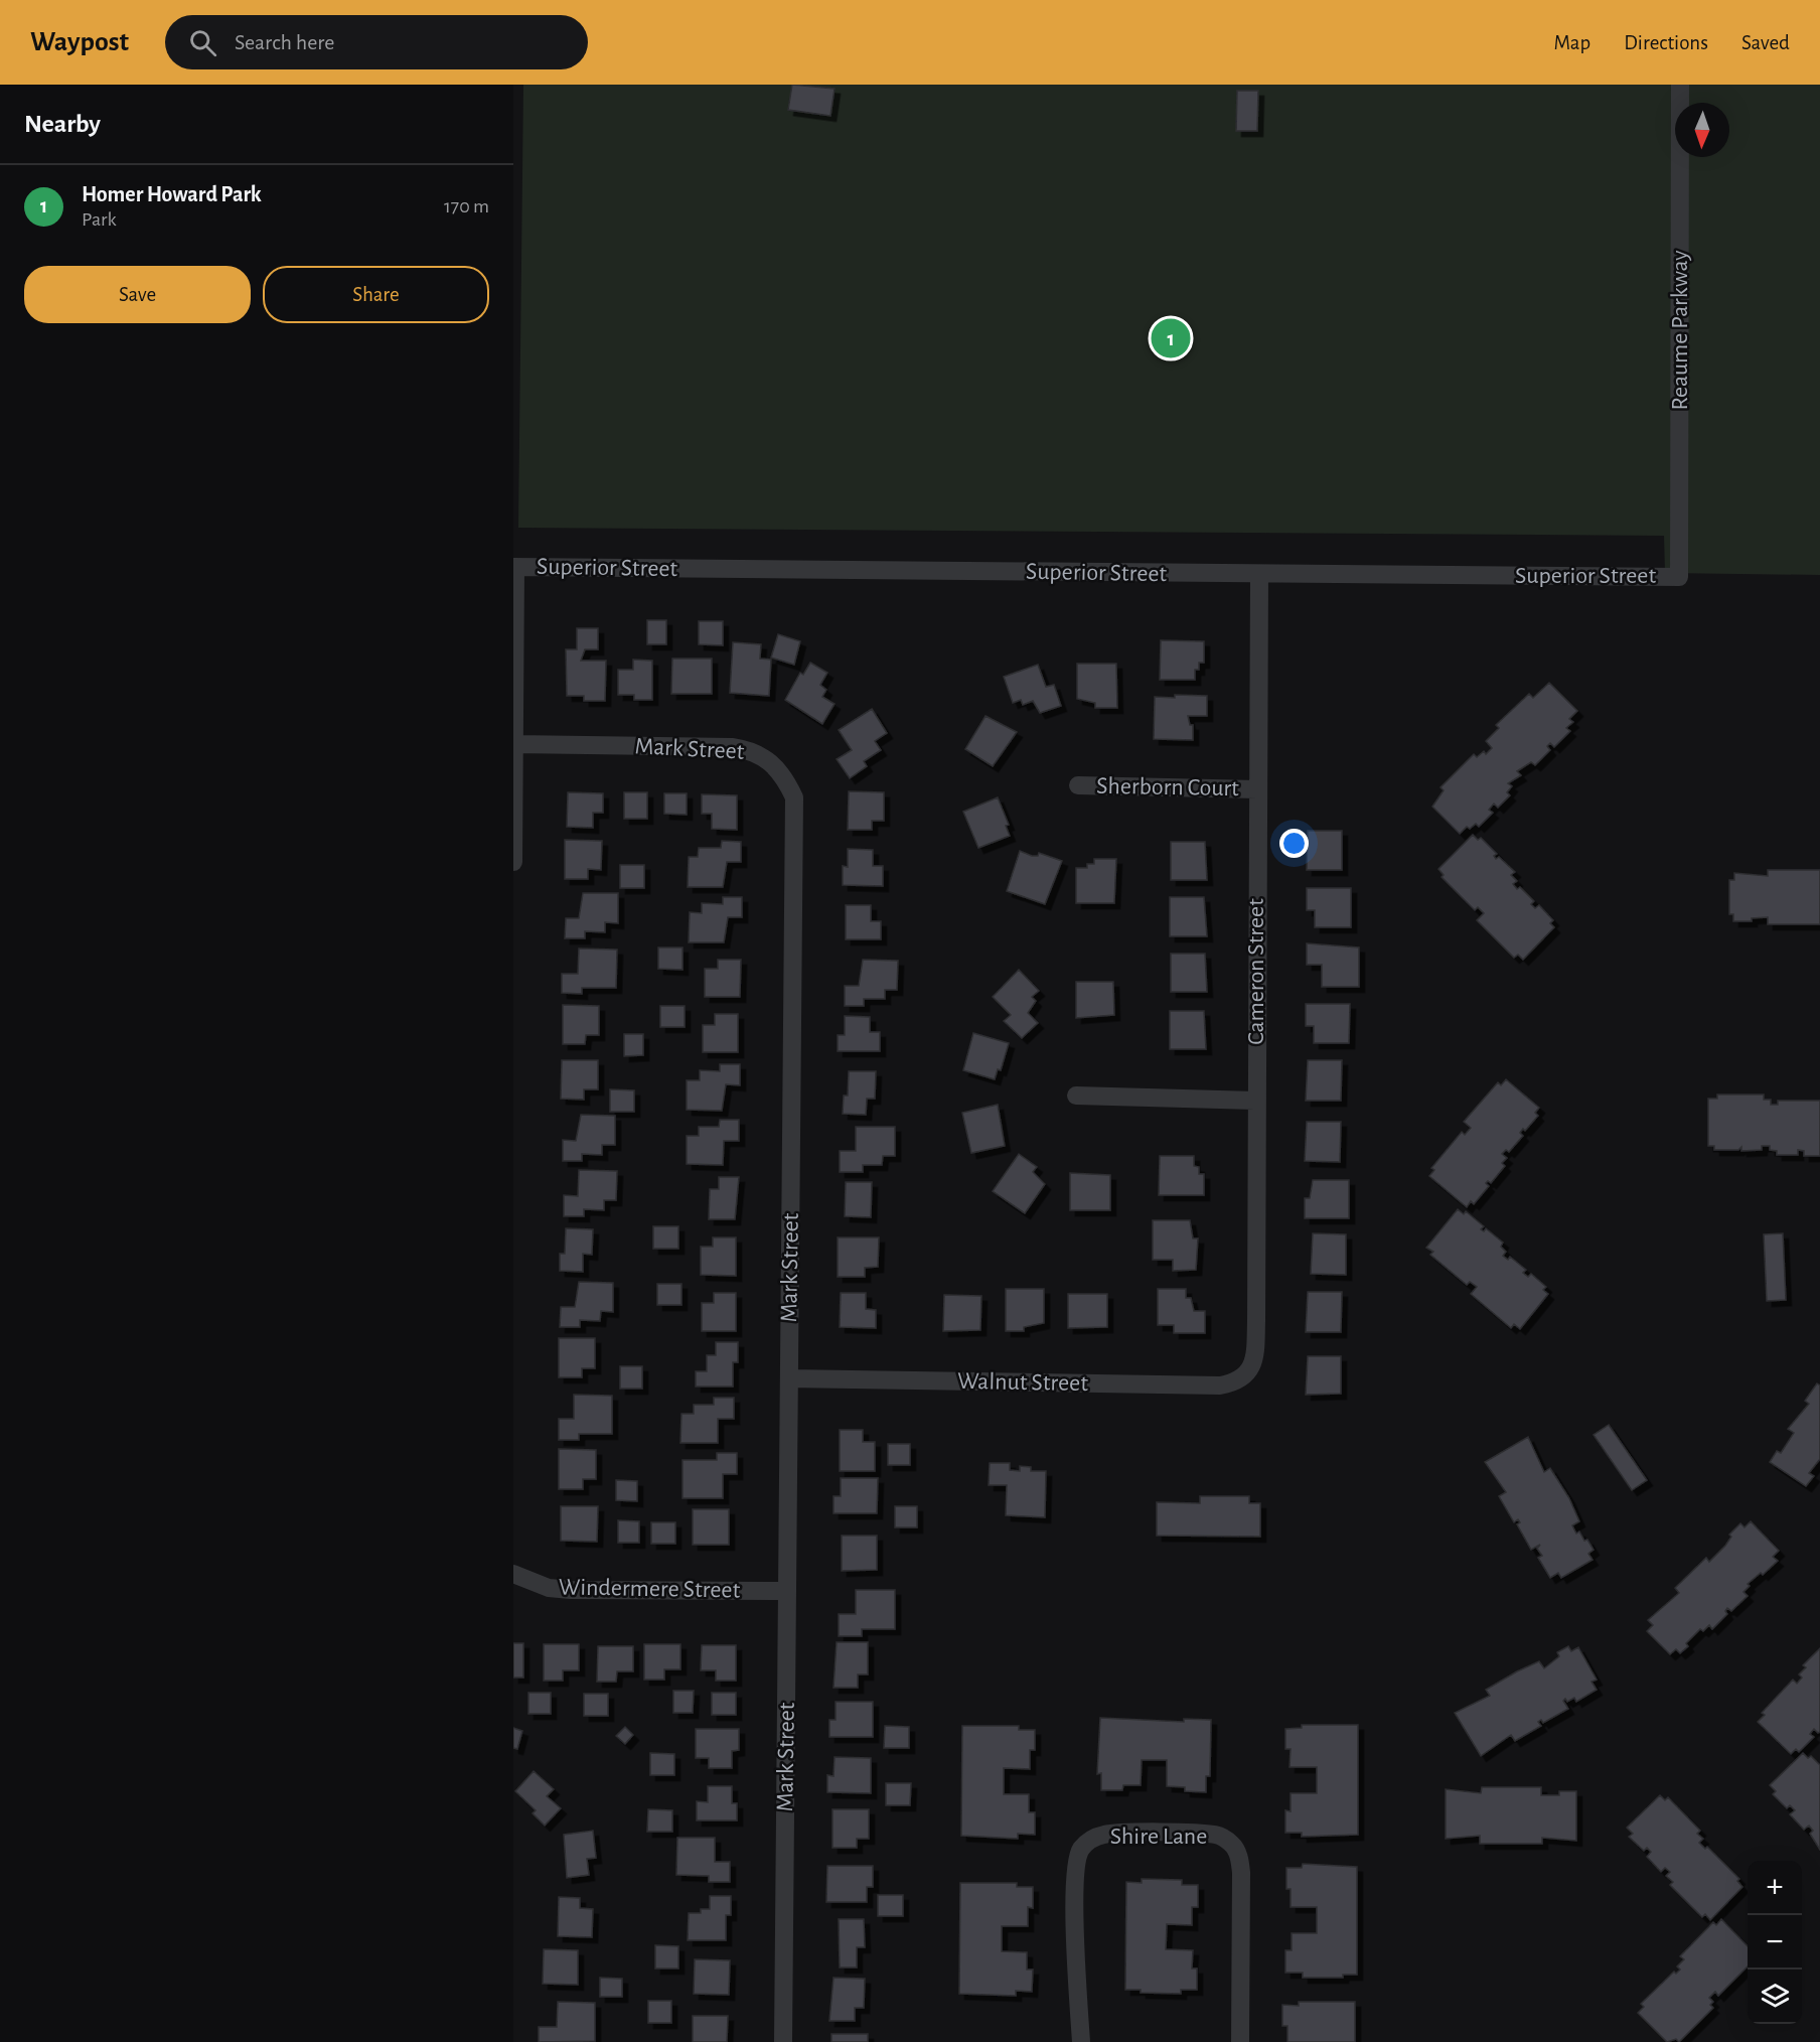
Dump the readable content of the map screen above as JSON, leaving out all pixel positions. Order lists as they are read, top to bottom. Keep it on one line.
{"streets":{"street":["Reaume Parkway","Superior Street","Mark Street","Sherborn Court","Cameron Street","Walnut Street","Windermere Street","Shire Lane"]},"crossings":[["Reaume Parkway","Superior Street"],["Superior Street","Cameron Street"],["Mark Street","Walnut Street"],["Mark Street","Windermere Street"],["Sherborn Court","Cameron Street"],["Cameron Street","Walnut Street"]],"north":"bottom","page":{"header":"Waypost","search":"Search here","nav":["Map","Directions","Saved"],"heading":"Nearby","list":[{"mark":"1","name":"Homer Howard Park","note":"Park","value":"170 m"}],"buttons":["Save","Share"],"pins":"1","map_buttons":["+","−"]}}
